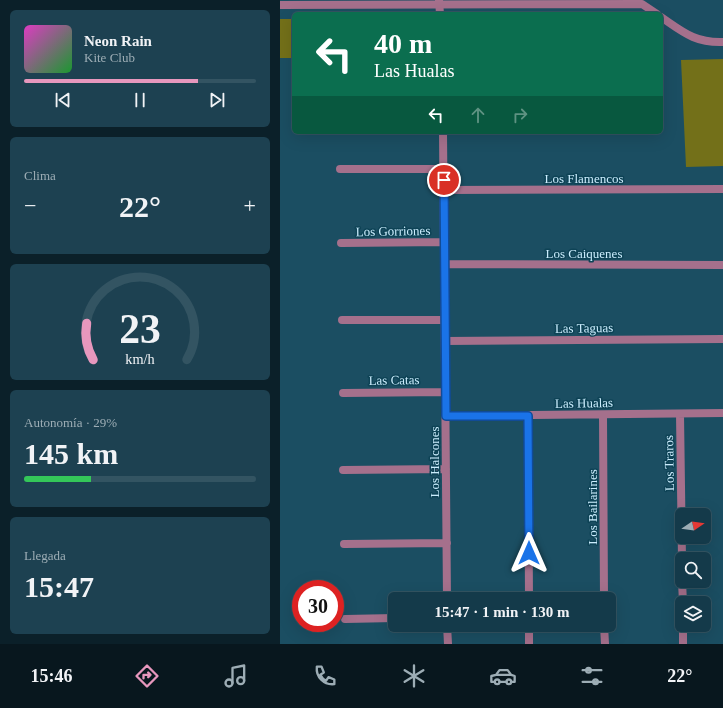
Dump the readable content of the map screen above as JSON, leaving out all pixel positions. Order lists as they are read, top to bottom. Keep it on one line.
{"streets":{"street":["Los Flamencos","Los Gorriones","Los Caiquenes","Las Taguas","Las Catas","Las Hualas","Los Halcones","Los Traros","Los Bailarines"]},"crossings":[["Los Flamencos","Los Halcones"],["Los Gorriones","Los Halcones"],["Los Caiquenes","Los Halcones"],["Las Taguas","Los Halcones"],["Las Catas","Los Halcones"],["Las Hualas","Los Halcones"],["Las Hualas","Los Traros"],["Las Hualas","Los Bailarines"]],"north":"right","page":{"turn":["40 m","Las Hualas"],"song":["Neon Rain","Kite Club"],"tile":["Clima",["Autonomía · 29%","145 km"],["Llegada","15:47"]],"heat":["−","22°","+"],"limit":"30","trip":"15:47 · 1 min · 130 m","tabs":["15:46","22°"],"gauge":["23","km/h"]}}
